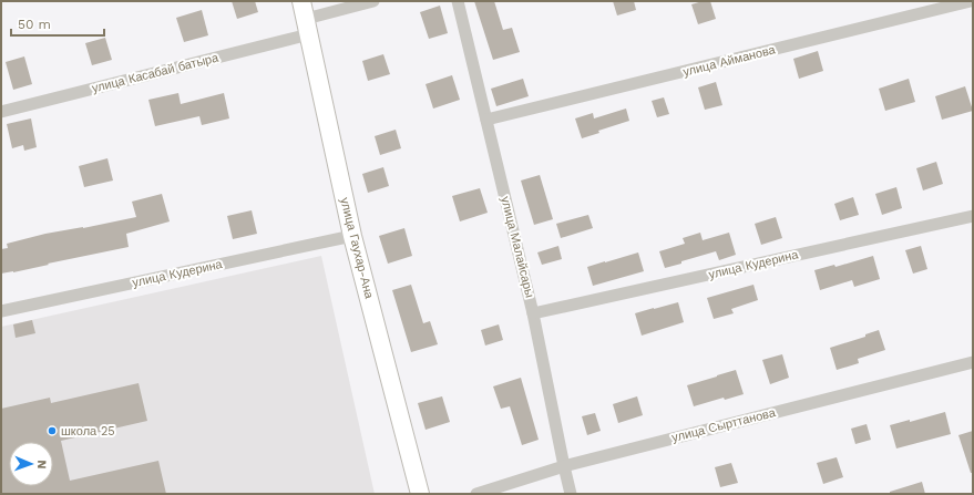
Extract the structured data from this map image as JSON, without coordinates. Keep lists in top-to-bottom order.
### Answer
{
  "streets": {
    "street": [
      "улица Айманова",
      "улица Касабай батыра",
      "улица Малайсары",
      "улица Гаухар-Ана",
      "улица Кудерина",
      "улица Сырттанова"
    ]
  },
  "crossings": [
    ["улица Айманова", "улица Малайсары"],
    ["улица Касабай батыра", "улица Гаухар-Ана"],
    ["улица Малайсары", "улица Кудерина"],
    ["улица Малайсары", "улица Сырттанова"],
    ["улица Гаухар-Ана", "улица Кудерина"]
  ],
  "places": ["школа 25"],
  "scale_bar": "50 m",
  "north": "right"
}
